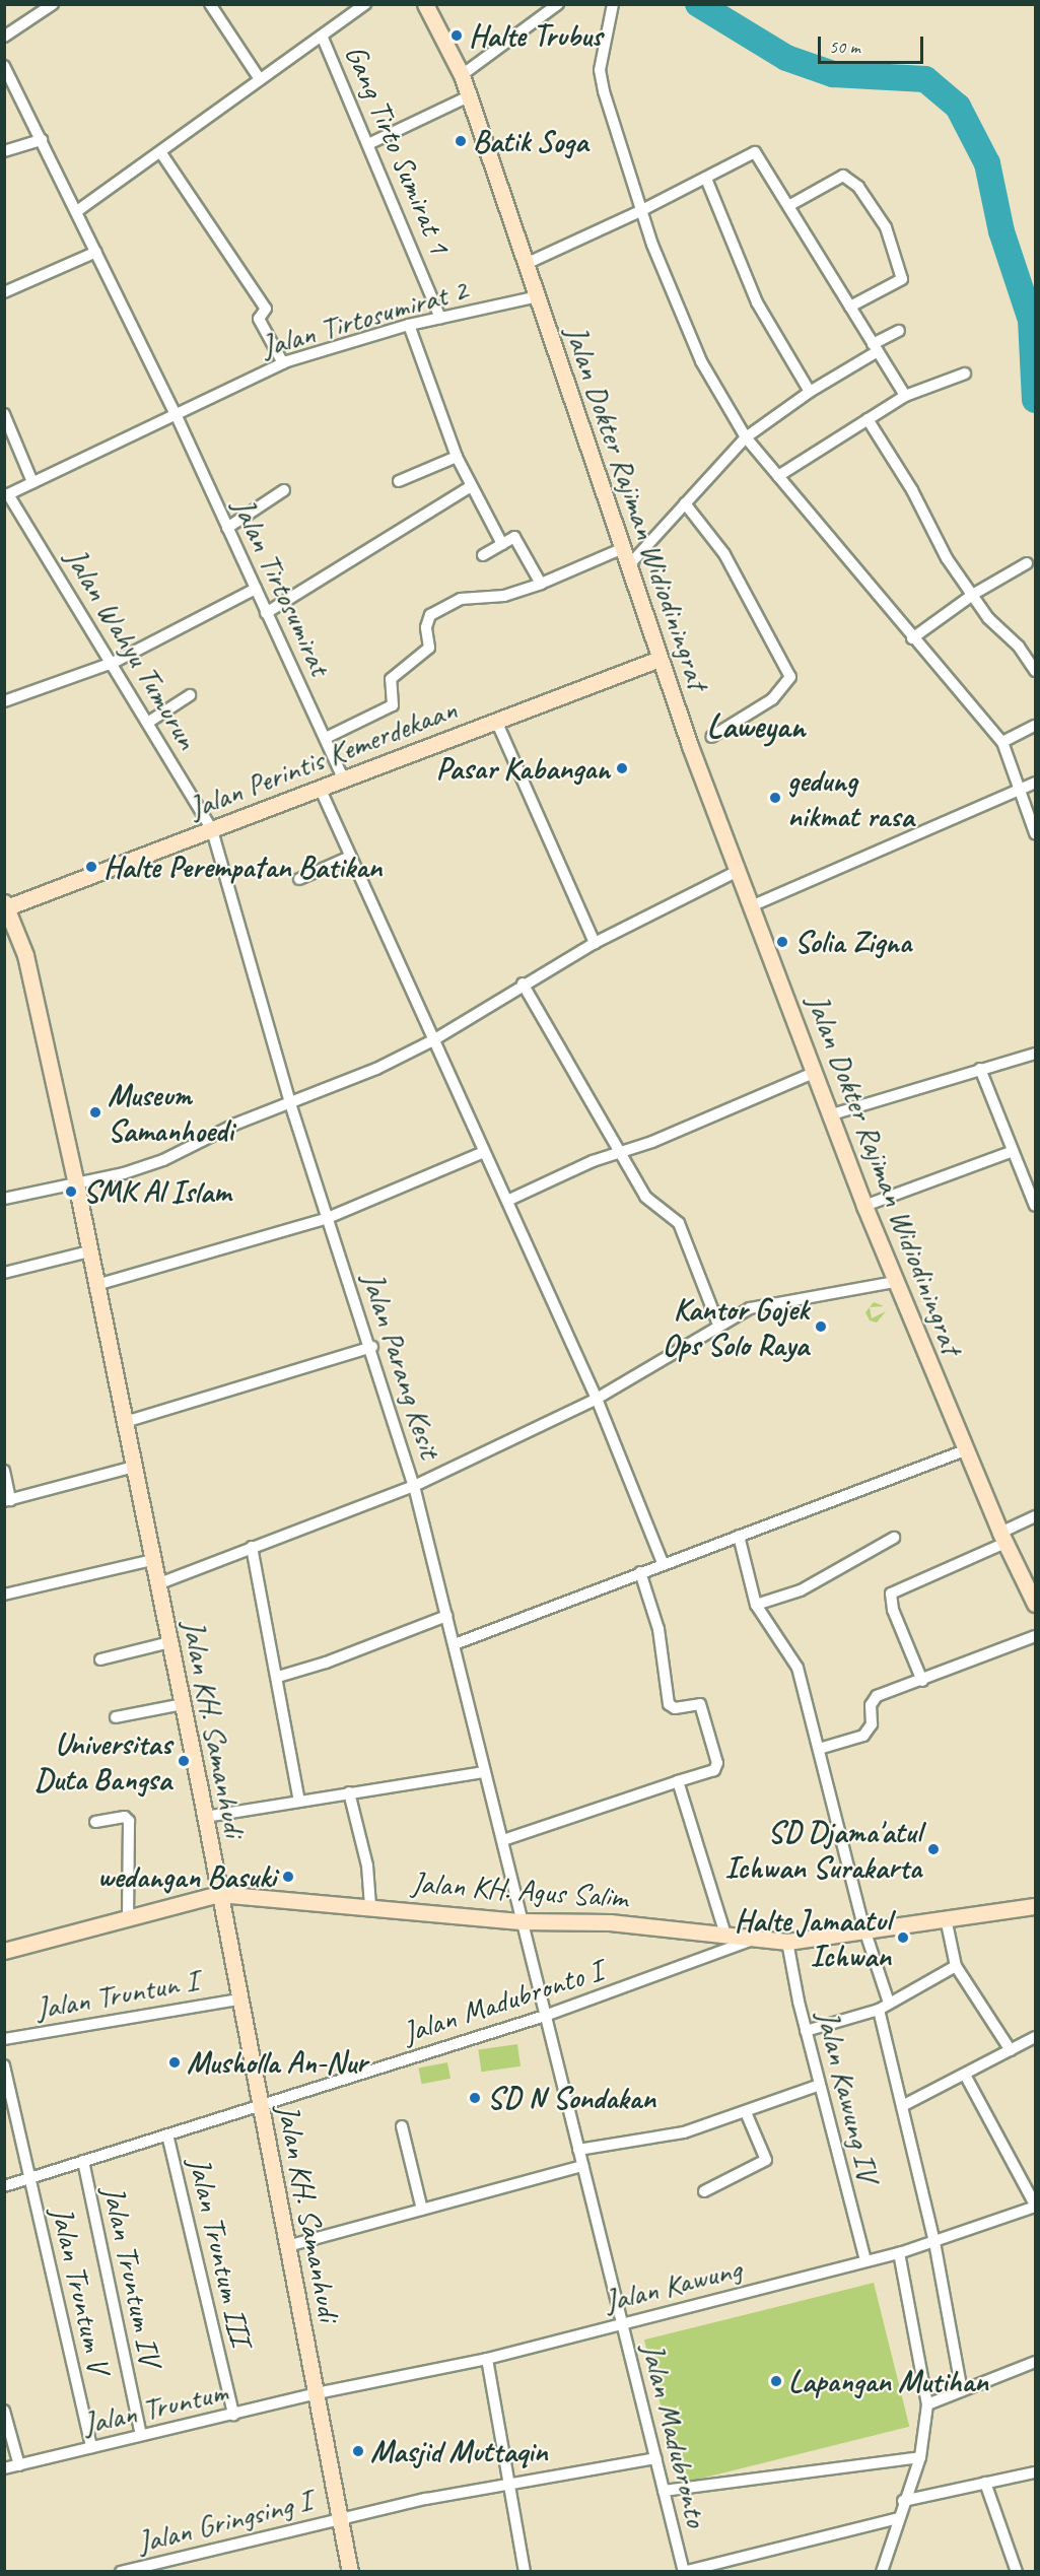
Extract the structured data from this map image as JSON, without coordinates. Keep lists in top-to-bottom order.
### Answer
{
  "streets": {
    "main road": [
      "Jalan Dokter Rajiman Widiodiningrat",
      "Jalan Perintis Kemerdekaan",
      "Jalan KH. Samanhudi",
      "Jalan KH. Agus Salim"
    ],
    "street": [
      "Gang Tirto Sumirat 1",
      "Jalan Tirtosumirat 2",
      "Jalan Tirtosumirat",
      "Jalan Wahyu Tumurun",
      "Jalan Parang Kesit",
      "Jalan Truntun I",
      "Jalan Madubronto I",
      "Jalan Kawung IV",
      "Jalan Truntum III",
      "Jalan Truntum IV",
      "Jalan Kawung",
      "Jalan Truntum V",
      "Jalan Truntum",
      "Jalan Madubronto",
      "Jalan Gringsing I"
    ]
  },
  "crossings": [
    ["Gang Tirto Sumirat 1", "Jalan Tirtosumirat 2"],
    ["Jalan Tirtosumirat 2", "Jalan Dokter Rajiman Widiodiningrat"],
    ["Jalan Tirtosumirat 2", "Jalan Tirtosumirat"],
    ["Jalan Tirtosumirat 2", "Jalan Wahyu Tumurun"],
    ["Jalan Dokter Rajiman Widiodiningrat", "Jalan Perintis Kemerdekaan"],
    ["Jalan Tirtosumirat", "Jalan Perintis Kemerdekaan"],
    ["Jalan Wahyu Tumurun", "Jalan Perintis Kemerdekaan"],
    ["Jalan Wahyu Tumurun", "Jalan Parang Kesit"],
    ["Jalan Perintis Kemerdekaan", "Jalan Parang Kesit"],
    ["Jalan Perintis Kemerdekaan", "Jalan KH. Samanhudi"],
    ["Jalan Parang Kesit", "Jalan KH. Agus Salim"],
    ["Jalan Parang Kesit", "Jalan Madubronto"],
    ["Jalan KH. Samanhudi", "Jalan KH. Agus Salim"],
    ["Jalan KH. Samanhudi", "Jalan Truntun I"],
    ["Jalan KH. Samanhudi", "Jalan Madubronto I"],
    ["Jalan KH. Samanhudi", "Jalan Kawung"],
    ["Jalan KH. Samanhudi", "Jalan Truntum"],
    ["Jalan KH. Samanhudi", "Jalan Gringsing I"],
    ["Jalan KH. Agus Salim", "Jalan Madubronto I"],
    ["Jalan KH. Agus Salim", "Jalan Kawung IV"],
    ["Jalan KH. Agus Salim", "Jalan Madubronto"],
    ["Jalan Madubronto I", "Jalan Truntum III"],
    ["Jalan Madubronto I", "Jalan Truntum IV"],
    ["Jalan Madubronto I", "Jalan Truntum V"],
    ["Jalan Madubronto I", "Jalan Madubronto"],
    ["Jalan Kawung IV", "Jalan Kawung"],
    ["Jalan Truntum III", "Jalan Truntum"],
    ["Jalan Truntum IV", "Jalan Truntum"],
    ["Jalan Kawung", "Jalan Truntum"],
    ["Jalan Kawung", "Jalan Madubronto"],
    ["Jalan Truntum V", "Jalan Truntum"],
    ["Jalan Madubronto", "Jalan Gringsing I"]
  ],
  "districts": ["Laweyan"],
  "places": [
    "Halte Trubus",
    "Batik Soga",
    "Pasar Kabangan",
    "gedung nikmat rasa",
    "Halte Perempatan Batikan",
    "Solia Zigna",
    "Museum Samanhoedi",
    "SMK Al Islam",
    "Kantor Gojek Ops Solo Raya",
    "Universitas Duta Bangsa",
    "SD Djama'atul Ichwan Surakarta",
    "wedangan Basuki",
    "Halte Jamaatul Ichwan",
    "Musholla An-Nur",
    "SD N Sondakan",
    "Lapangan Mutihan",
    "Masjid Muttaqin"
  ],
  "scale_bar": "50 m"
}
